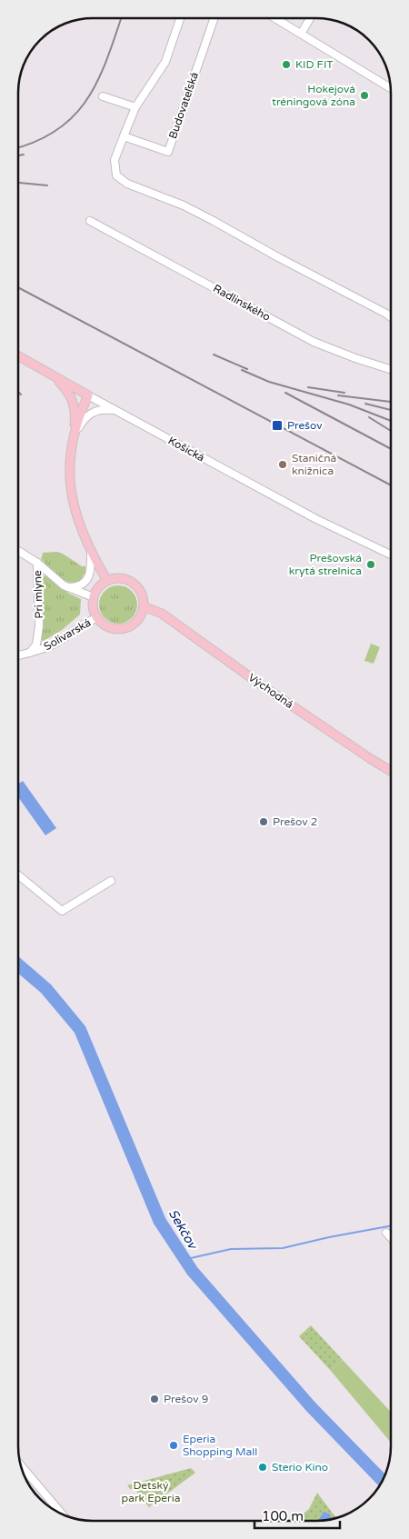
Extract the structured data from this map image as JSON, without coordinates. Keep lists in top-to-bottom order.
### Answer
{
  "streets": {
    "main road": ["Košická", "Východná"],
    "street": [
      "Budovateľská",
      "Radlinského",
      "Pri mlyne",
      "Solivarská"
    ]
  },
  "crossings": [
    ["Pri mlyne", "Solivarská"],
    ["Solivarská", "Východná"]
  ],
  "water": ["Sekčov"],
  "parks": ["Detský park Eperia"],
  "places": {
    "other": [
      "KID FIT",
      "Hokejová tréningová zóna",
      "Staničná knižnica",
      "Prešovská krytá strelnica",
      "Prešov 2",
      "Prešov 9",
      "Eperia Shopping Mall",
      "Sterio Kino"
    ],
    "transit": ["Prešov"]
  },
  "scale_bar": "100 m"
}
